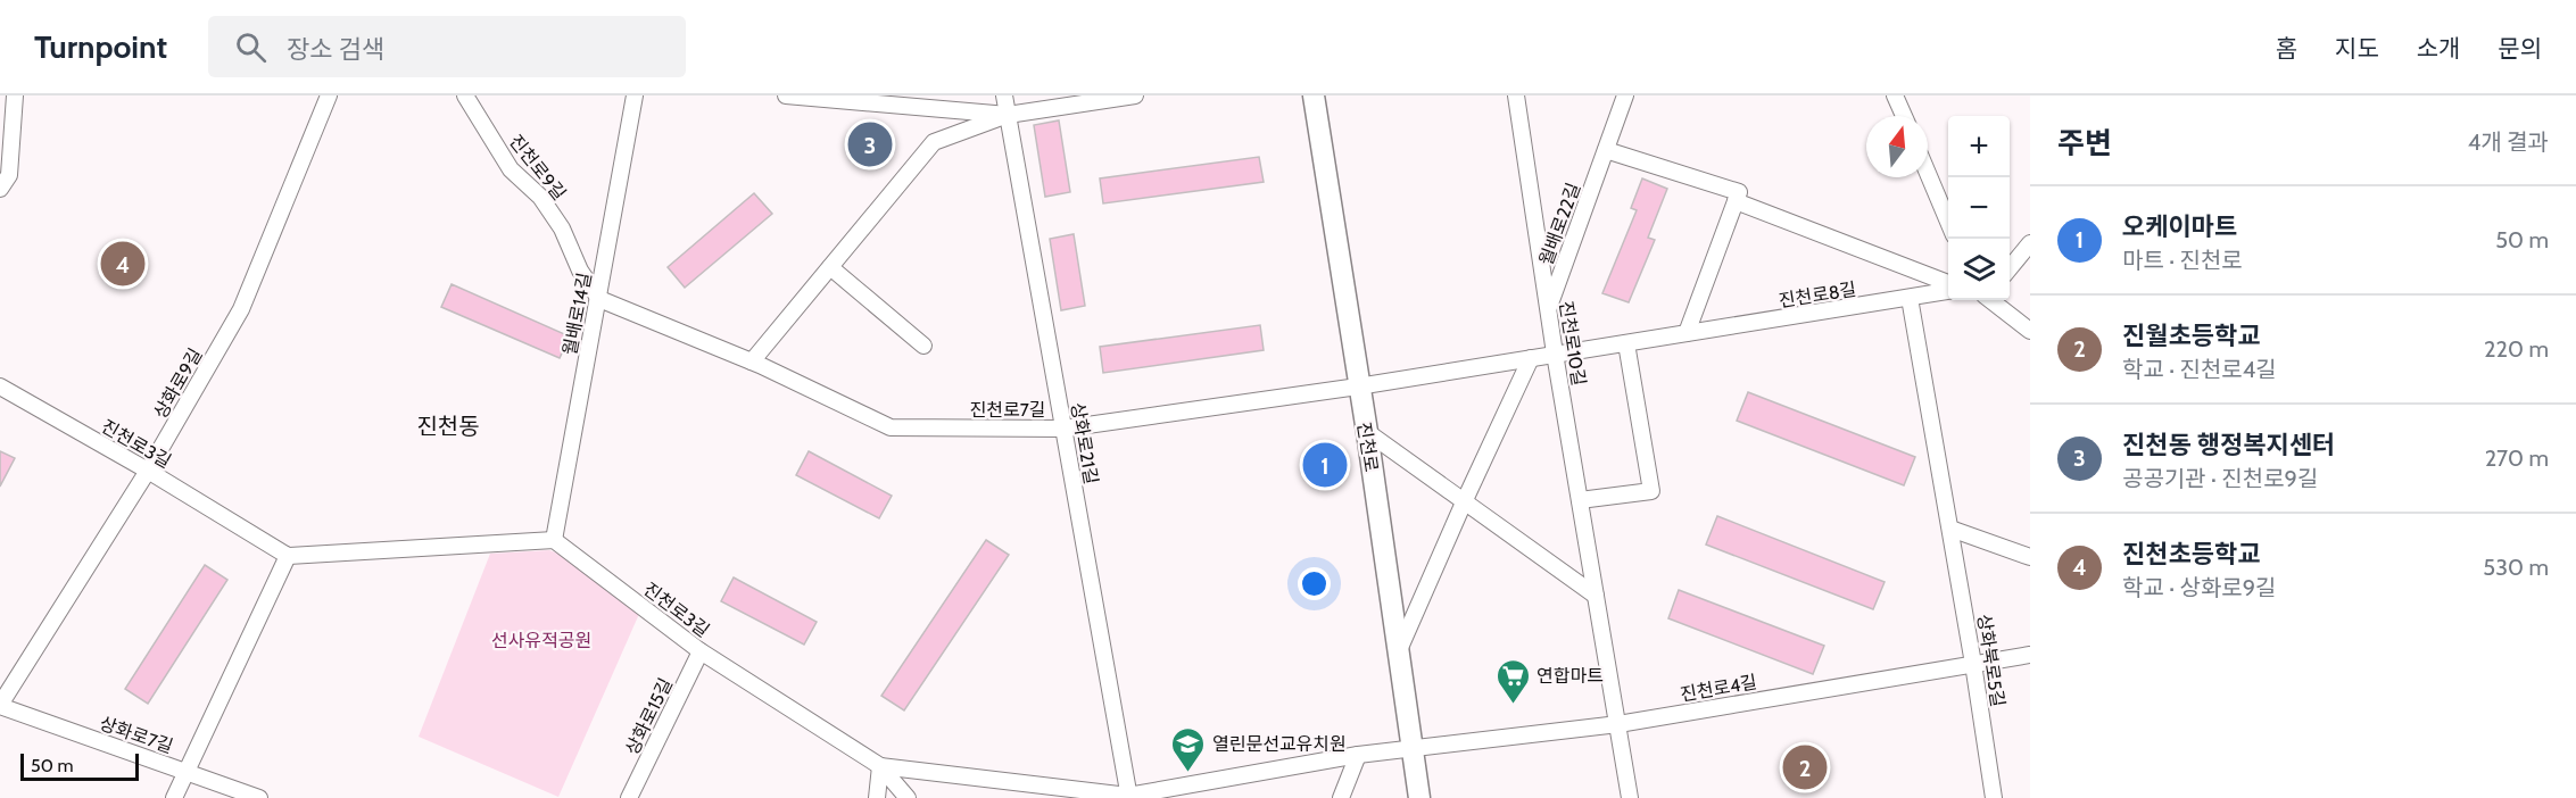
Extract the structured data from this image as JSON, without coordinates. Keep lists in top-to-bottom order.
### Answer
{
  "streets": {
    "main road": ["진천로"],
    "street": [
      "진천로9길",
      "월배로22길",
      "진천로8길",
      "월배로14길",
      "진천로10길",
      "상화로9길",
      "진천로7길",
      "진천로3길",
      "상화로21길",
      "상화북로5길",
      "진천로4길",
      "상화로15길",
      "상화로7길"
    ]
  },
  "crossings": [
    ["진천로9길", "월배로14길"],
    ["진천로9길", "진천로7길"],
    ["월배로22길", "진천로10길"],
    ["진천로8길", "진천로10길"],
    ["진천로8길", "진천로7길"],
    ["진천로8길", "진천로"],
    ["진천로8길", "상화북로5길"],
    ["월배로14길", "진천로7길"],
    ["월배로14길", "진천로3길"],
    ["진천로10길", "진천로4길"],
    ["상화로9길", "진천로3길"],
    ["상화로9길", "상화로7길"],
    ["진천로7길", "상화로21길"],
    ["진천로7길", "진천로"],
    ["진천로3길", "상화로21길"],
    ["진천로3길", "진천로"],
    ["진천로3길", "진천로4길"],
    ["진천로3길", "상화로15길"],
    ["진천로", "진천로4길"],
    ["상화북로5길", "진천로4길"]
  ],
  "districts": ["진천동"],
  "parks": ["선사유적공원"],
  "places": {
    "supermarket": ["연합마트"],
    "school or university": ["열린문선교유치원"]
  },
  "scale_bar": "50 m",
  "north": "top",
  "page": {
    "header": "Turnpoint",
    "search": "장소 검색",
    "nav": [
      "홈",
      "지도",
      "소개",
      "문의"
    ],
    "heading": ["주변", "4개 결과"],
    "map_buttons": ["+", "−"],
    "pins": [
      "3",
      "4",
      "1",
      "2"
    ],
    "list": [
      {
        "mark": "1",
        "name": "오케이마트",
        "note": "마트 · 진천로",
        "value": "50 m"
      },
      {
        "mark": "2",
        "name": "진월초등학교",
        "note": "학교 · 진천로4길",
        "value": "220 m"
      },
      {
        "mark": "3",
        "name": "진천동 행정복지센터",
        "note": "공공기관 · 진천로9길",
        "value": "270 m"
      },
      {
        "mark": "4",
        "name": "진천초등학교",
        "note": "학교 · 상화로9길",
        "value": "530 m"
      }
    ],
    "scale": "50 m"
  }
}
